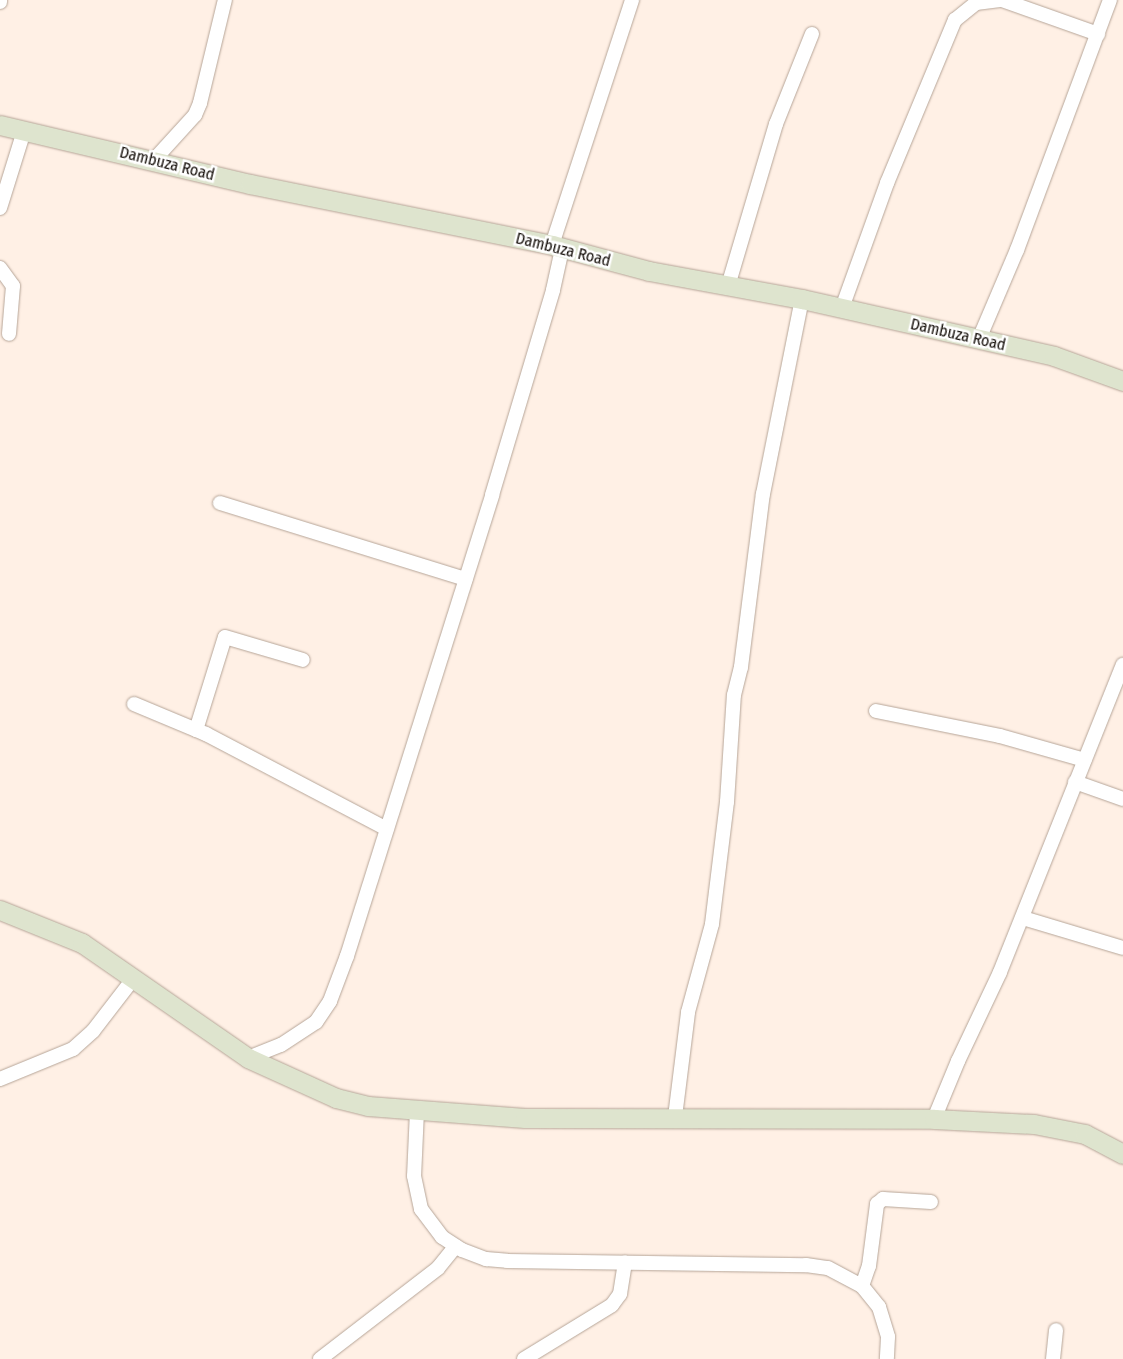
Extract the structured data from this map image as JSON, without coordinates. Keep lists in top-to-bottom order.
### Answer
{
  "streets": {
    "street": ["Dambuza Road"]
  }
}
